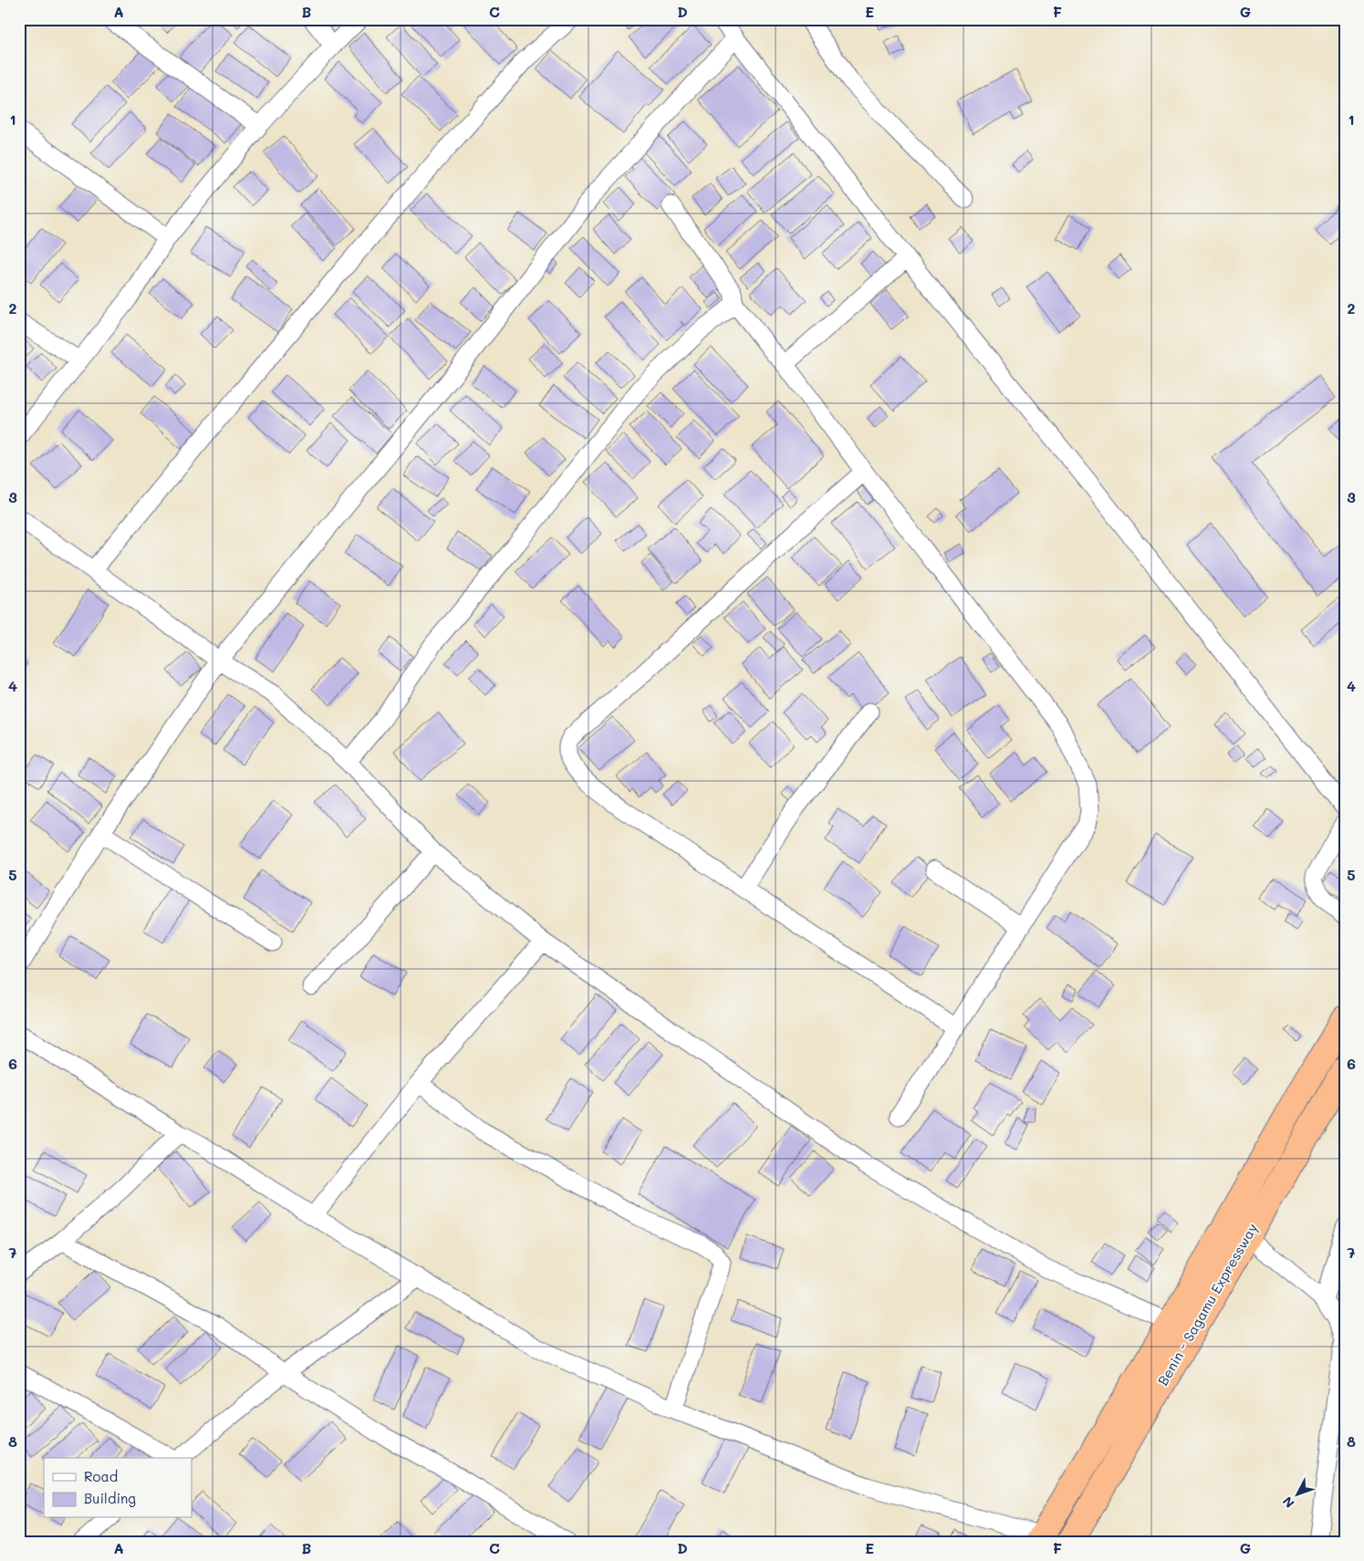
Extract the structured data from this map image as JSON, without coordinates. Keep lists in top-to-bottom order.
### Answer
{
  "streets": {
    "highway": ["Benin - Sagamu Expressway"]
  },
  "legend": ["Road", "Building"],
  "north": "bottom left",
  "grid": {
    "columns": [
      "A",
      "B",
      "C",
      "D",
      "E",
      "F",
      "G"
    ],
    "rows": [
      "1",
      "2",
      "3",
      "4",
      "5",
      "6",
      "7",
      "8"
    ]
  }
}
